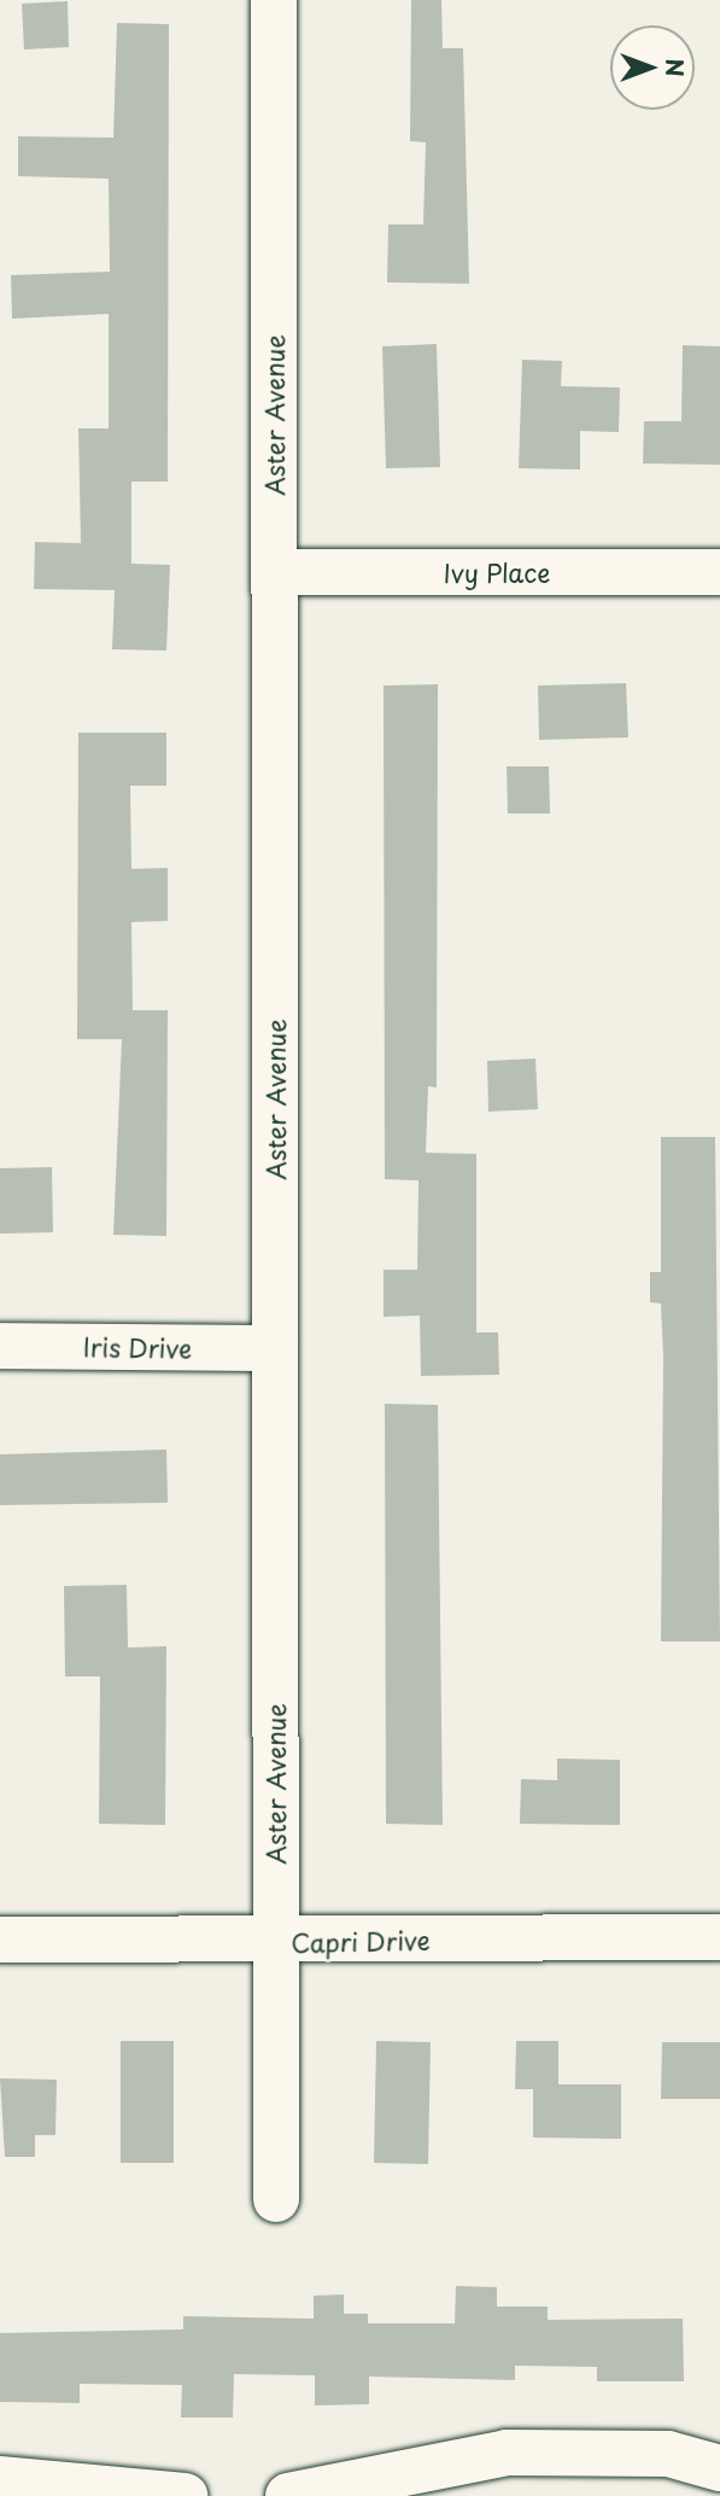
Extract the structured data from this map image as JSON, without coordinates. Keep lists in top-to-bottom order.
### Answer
{
  "streets": {
    "street": [
      "Aster Avenue",
      "Ivy Place",
      "Iris Drive",
      "Capri Drive"
    ]
  },
  "crossings": [
    ["Aster Avenue", "Ivy Place"],
    ["Aster Avenue", "Iris Drive"],
    ["Aster Avenue", "Capri Drive"]
  ],
  "north": "right"
}
